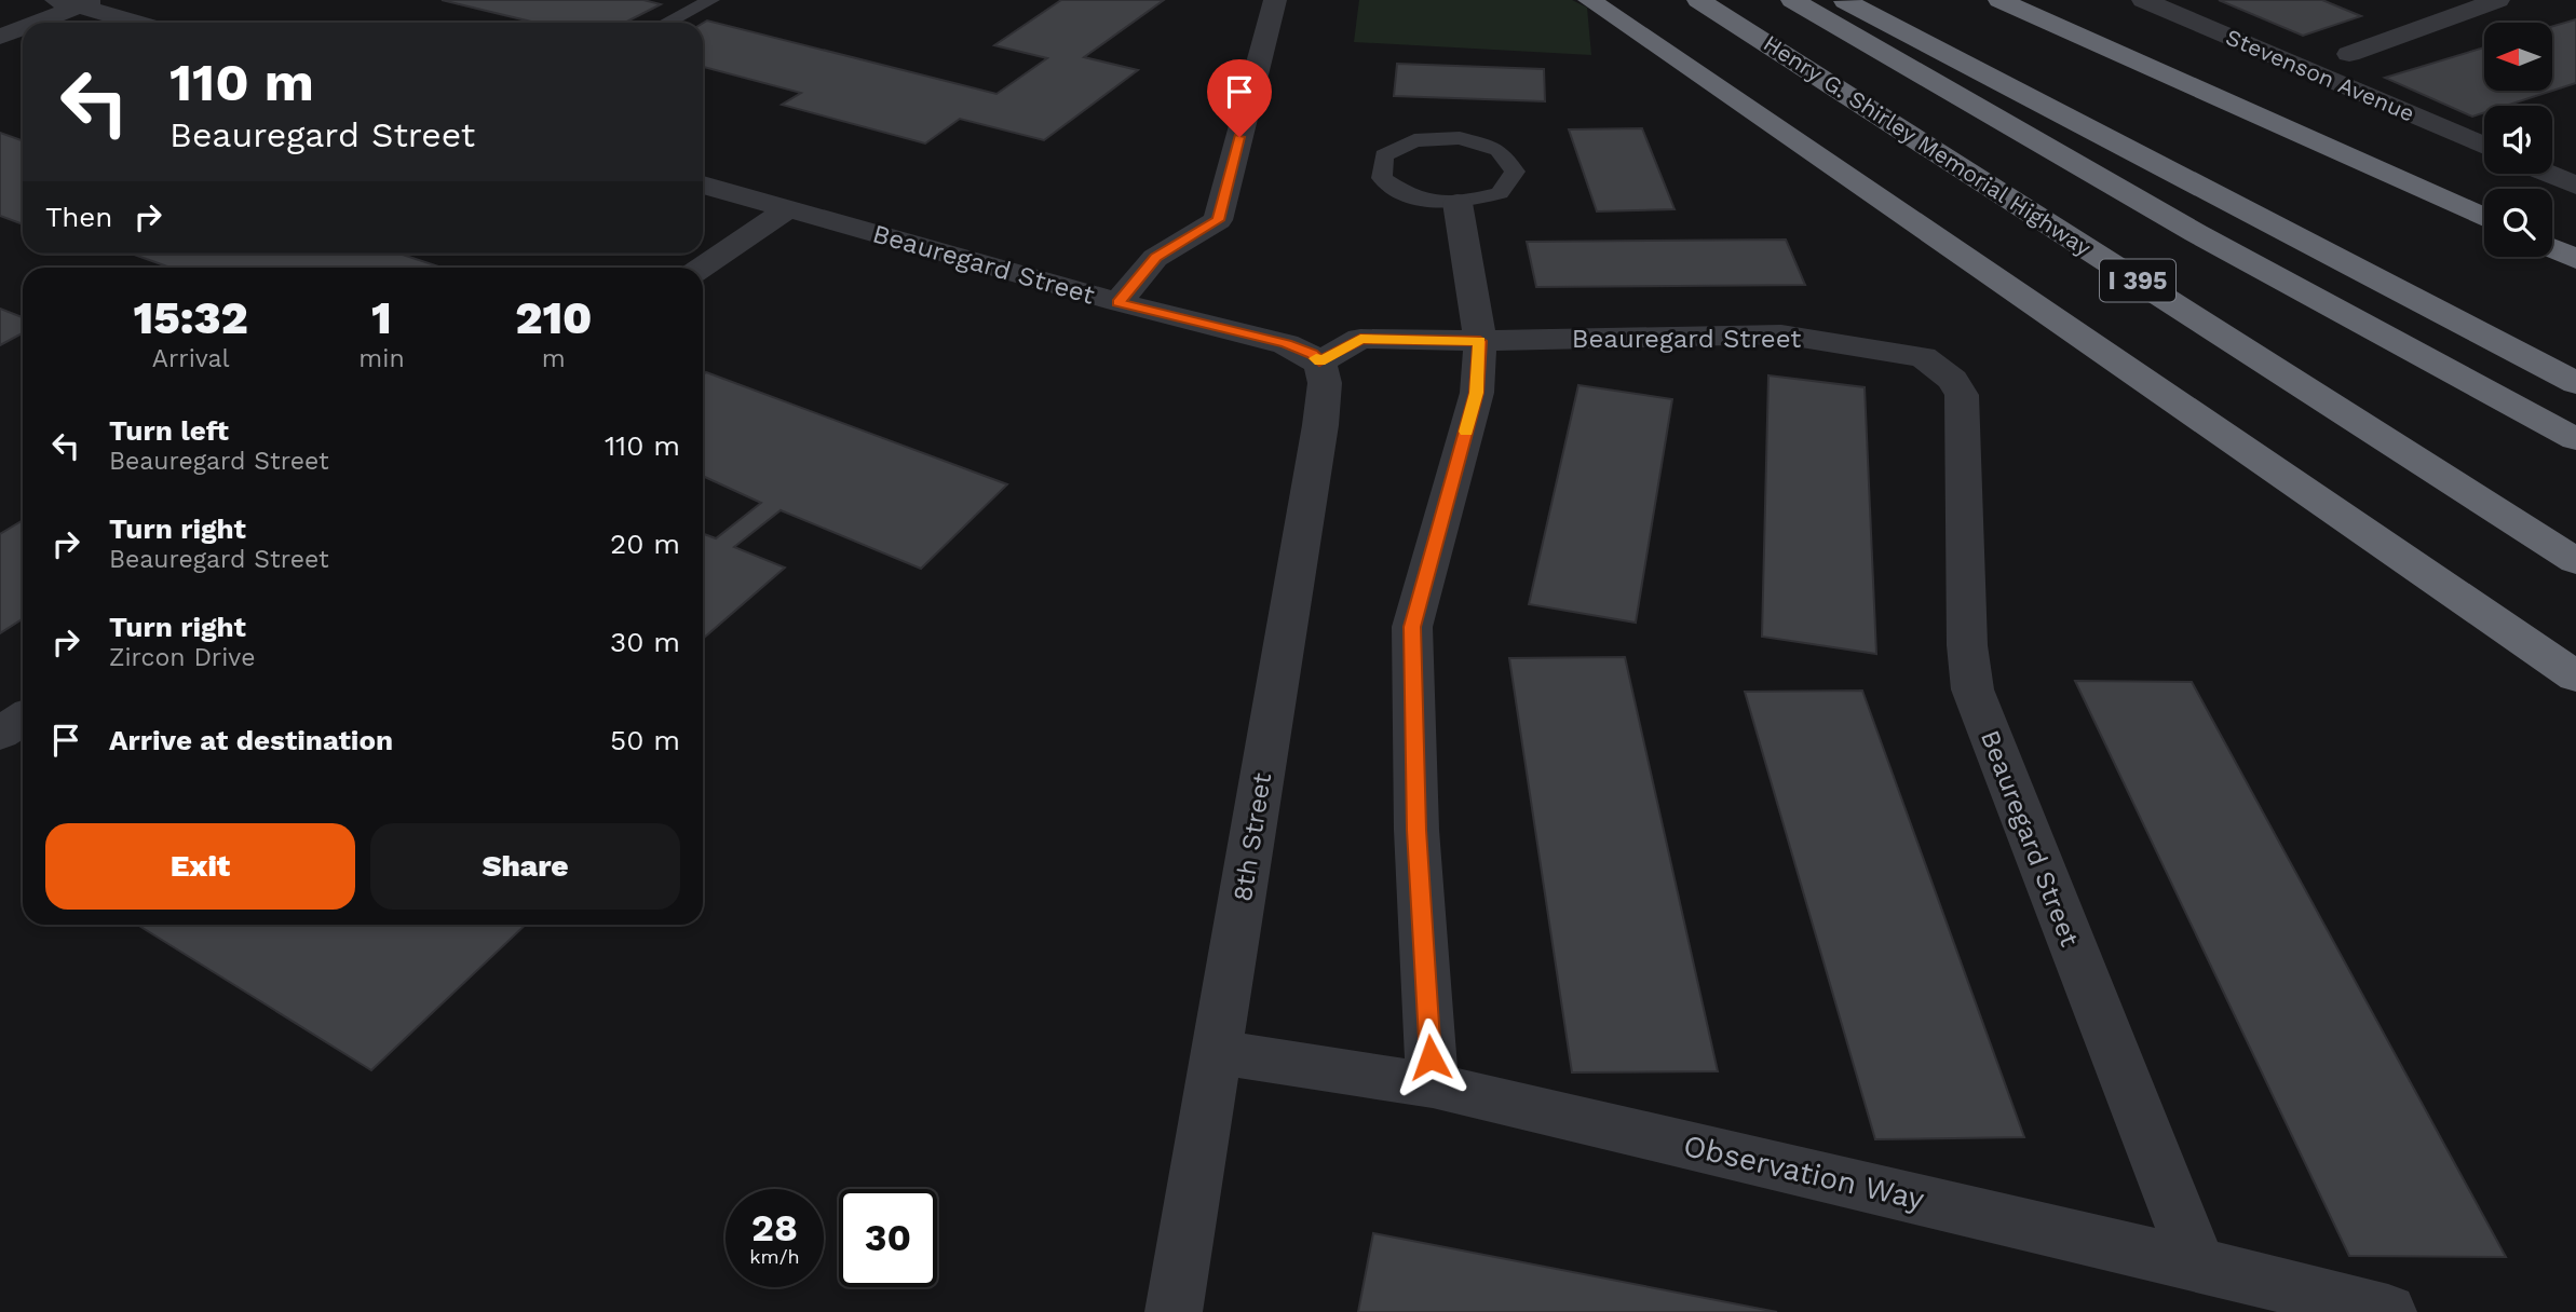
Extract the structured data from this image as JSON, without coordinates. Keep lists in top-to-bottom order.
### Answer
{
  "streets": {
    "highway": ["Henry G. Shirley Memorial Highway", "I 395"],
    "street": [
      "Stevenson Avenue",
      "Beauregard Street",
      "8th Street",
      "Observation Way"
    ]
  },
  "crossings": [
    ["Beauregard Street", "8th Street"],
    ["Beauregard Street", "Observation Way"],
    ["8th Street", "Observation Way"]
  ],
  "north": "left",
  "page": {
    "turn": ["110 m", "Beauregard Street"],
    "then": "Then",
    "eta": [
      "15:32",
      "Arrival",
      "1",
      "min",
      "210",
      "m"
    ],
    "list": [
      {
        "name": "Turn left",
        "note": "Beauregard Street",
        "value": "110 m"
      },
      {
        "name": "Turn right",
        "note": "Beauregard Street",
        "value": "20 m"
      },
      {
        "name": "Turn right",
        "note": "Zircon Drive",
        "value": "30 m"
      },
      {
        "name": "Arrive at destination",
        "value": "50 m"
      }
    ],
    "buttons": ["Exit", "Share"],
    "speed": "28 km/h",
    "limit": "30"
  }
}
